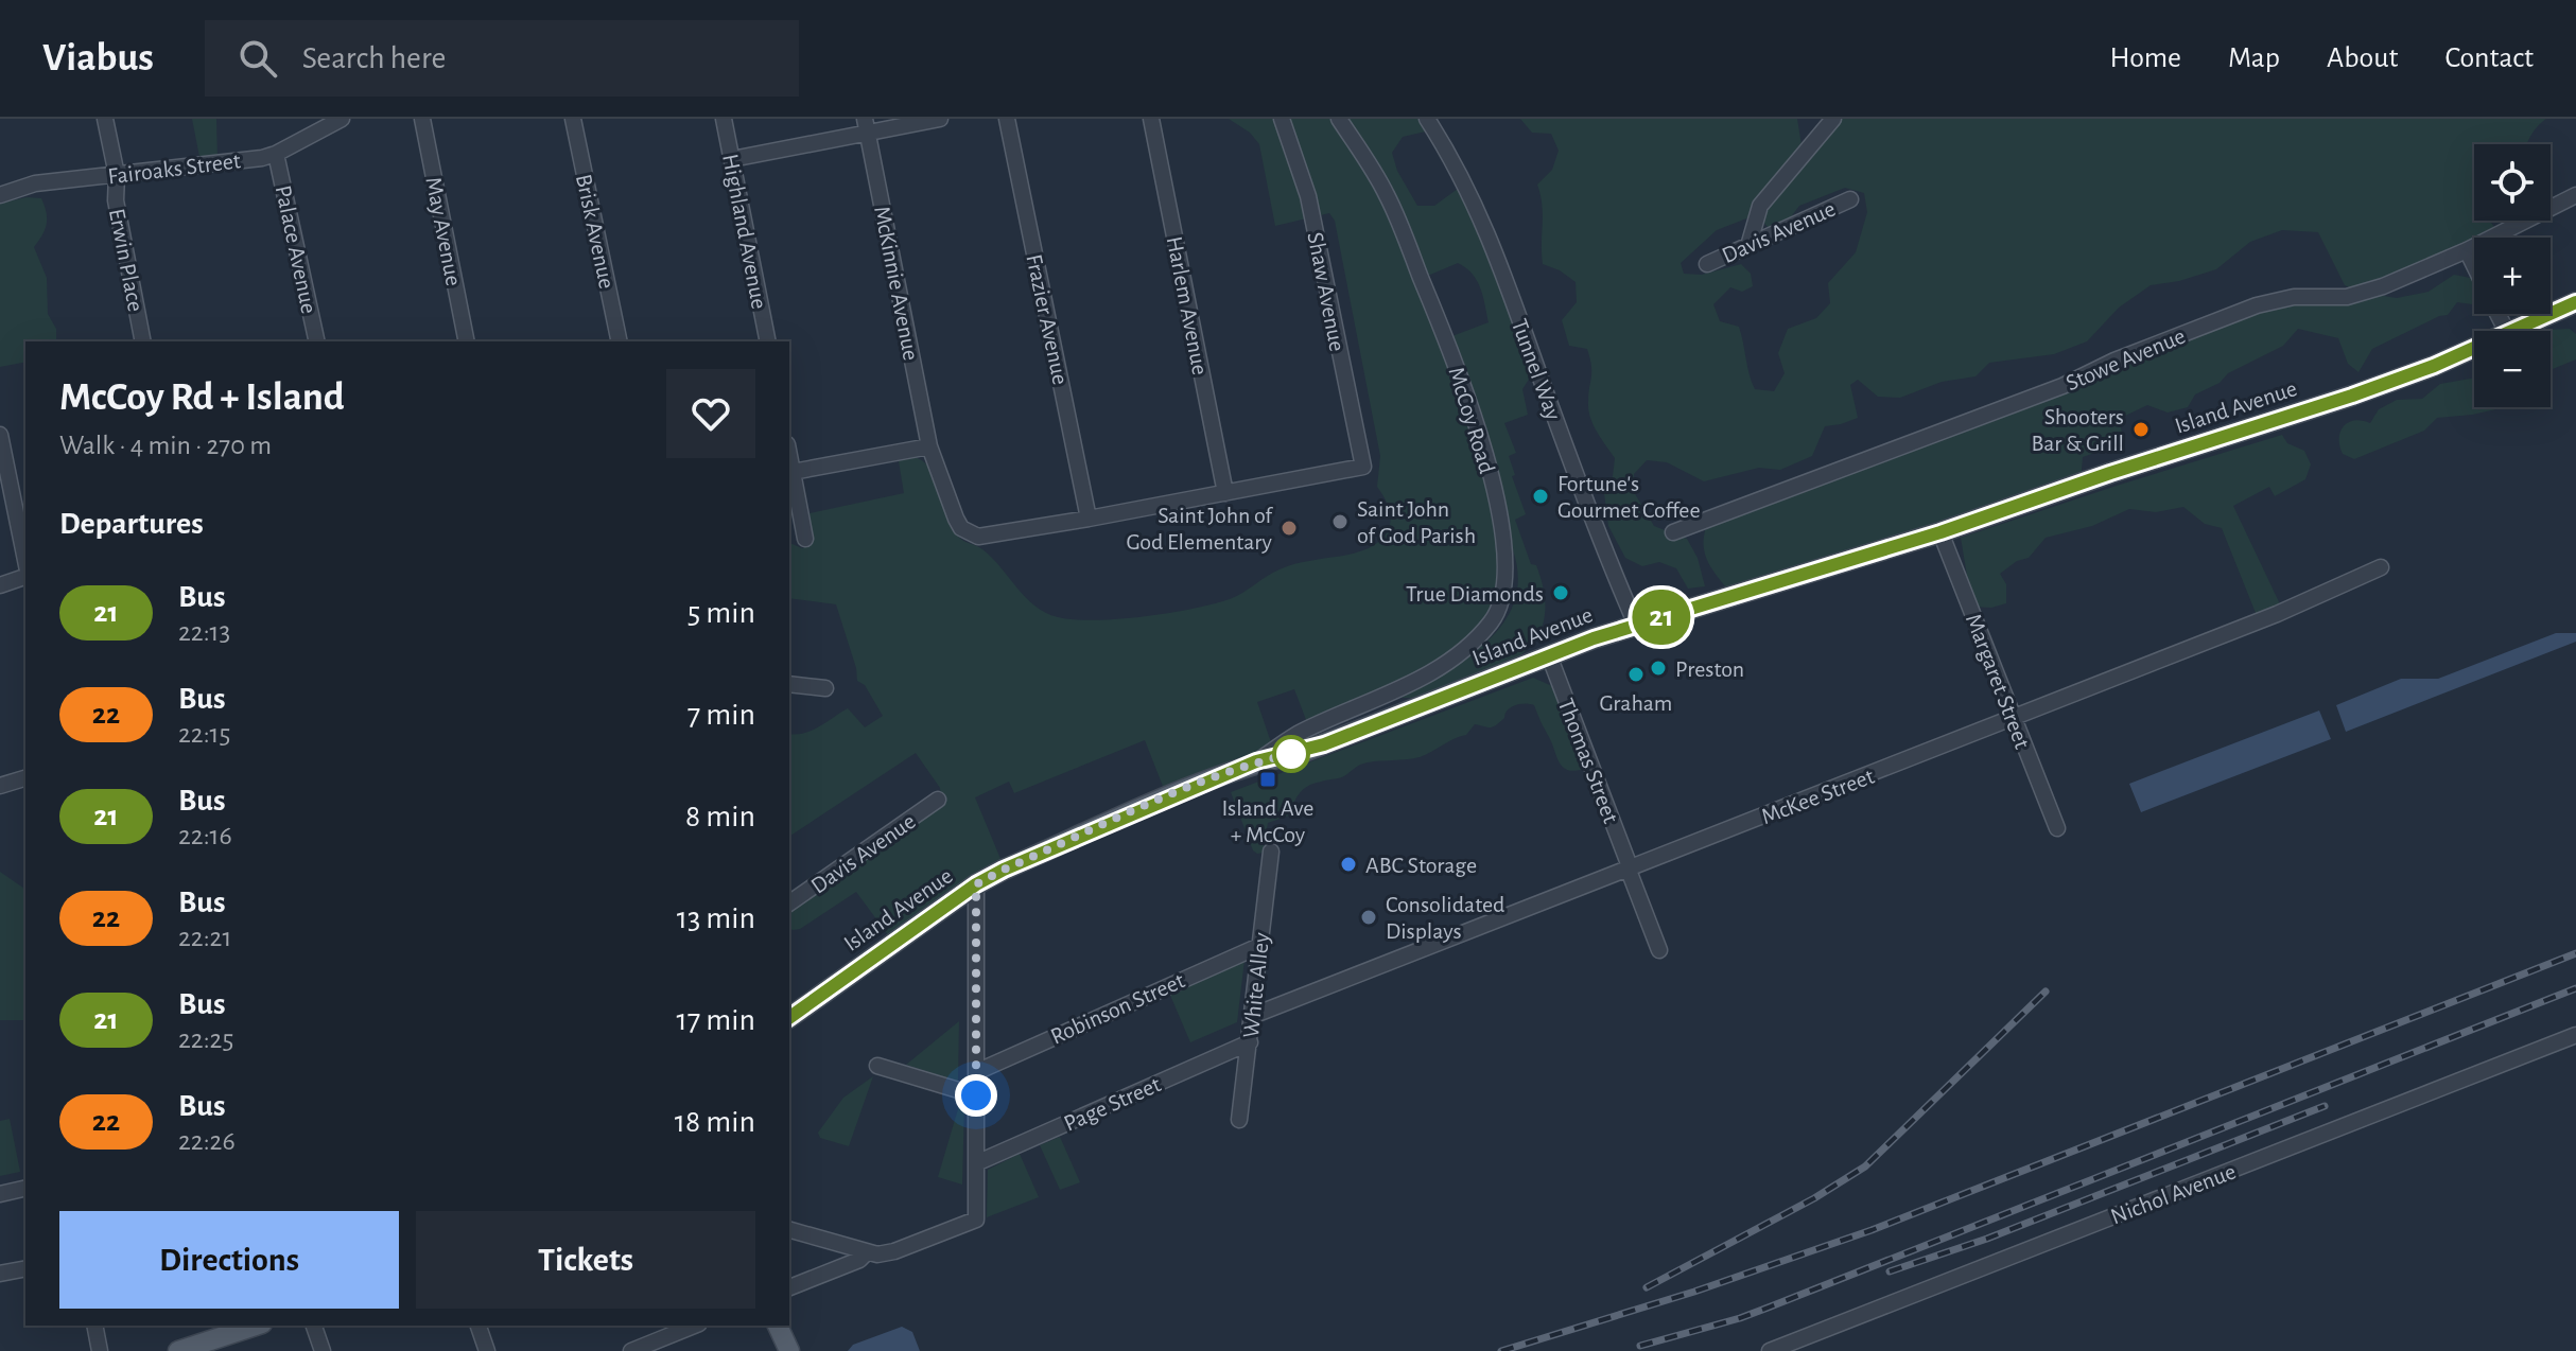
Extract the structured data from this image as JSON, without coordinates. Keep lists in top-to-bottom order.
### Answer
{
  "streets": {
    "main road": ["Island Avenue"],
    "street": [
      "Fairoaks Street",
      "May Avenue",
      "Brisk Avenue",
      "Highland Avenue",
      "Davis Avenue",
      "Palace Avenue",
      "Erwin Place",
      "McKinnie Avenue",
      "Shaw Avenue",
      "Harlem Avenue",
      "Frazier Avenue",
      "Stowe Avenue",
      "Tunnel Way",
      "McCoy Road",
      "Margaret Street",
      "Thomas Street",
      "McKee Street",
      "White Alley",
      "Robinson Street",
      "Page Street",
      "Nichol Avenue"
    ]
  },
  "crossings": [
    ["Fairoaks Street", "Palace Avenue"],
    ["Fairoaks Street", "Erwin Place"],
    ["McKinnie Avenue", "Frazier Avenue"],
    ["Shaw Avenue", "Harlem Avenue"],
    ["Tunnel Way", "Island Avenue"],
    ["Island Avenue", "McCoy Road"],
    ["Island Avenue", "Margaret Street"],
    ["Island Avenue", "Thomas Street"],
    ["Margaret Street", "McKee Street"],
    ["Thomas Street", "McKee Street"],
    ["McKee Street", "White Alley"],
    ["White Alley", "Robinson Street"],
    ["White Alley", "Page Street"]
  ],
  "places": {
    "other": [
      "Shooters Bar & Grill",
      "Fortune's Gourmet Coffee",
      "Saint John of God Parish",
      "Saint John of God Elementary",
      "True Diamonds",
      "Preston",
      "Graham",
      "ABC Storage",
      "Consolidated Displays"
    ],
    "transit": ["Island Ave + McCoy"]
  },
  "lines": ["bus line 21"],
  "page": {
    "header": "Viabus",
    "search": "Search here",
    "nav": [
      "Home",
      "Map",
      "About",
      "Contact"
    ],
    "on_map": "21",
    "map_buttons": ["+", "−"],
    "heading": [
      ["McCoy Rd + Island", "Walk · 4 min · 270 m"],
      "Departures"
    ],
    "list": [
      {
        "mark": "21",
        "name": "Bus",
        "note": "22:13",
        "value": "5 min"
      },
      {
        "mark": "22",
        "name": "Bus",
        "note": "22:15",
        "value": "7 min"
      },
      {
        "mark": "21",
        "name": "Bus",
        "note": "22:16",
        "value": "8 min"
      },
      {
        "mark": "22",
        "name": "Bus",
        "note": "22:21",
        "value": "13 min"
      },
      {
        "mark": "21",
        "name": "Bus",
        "note": "22:25",
        "value": "17 min"
      },
      {
        "mark": "22",
        "name": "Bus",
        "note": "22:26",
        "value": "18 min"
      }
    ],
    "buttons": ["Directions", "Tickets"]
  }
}
